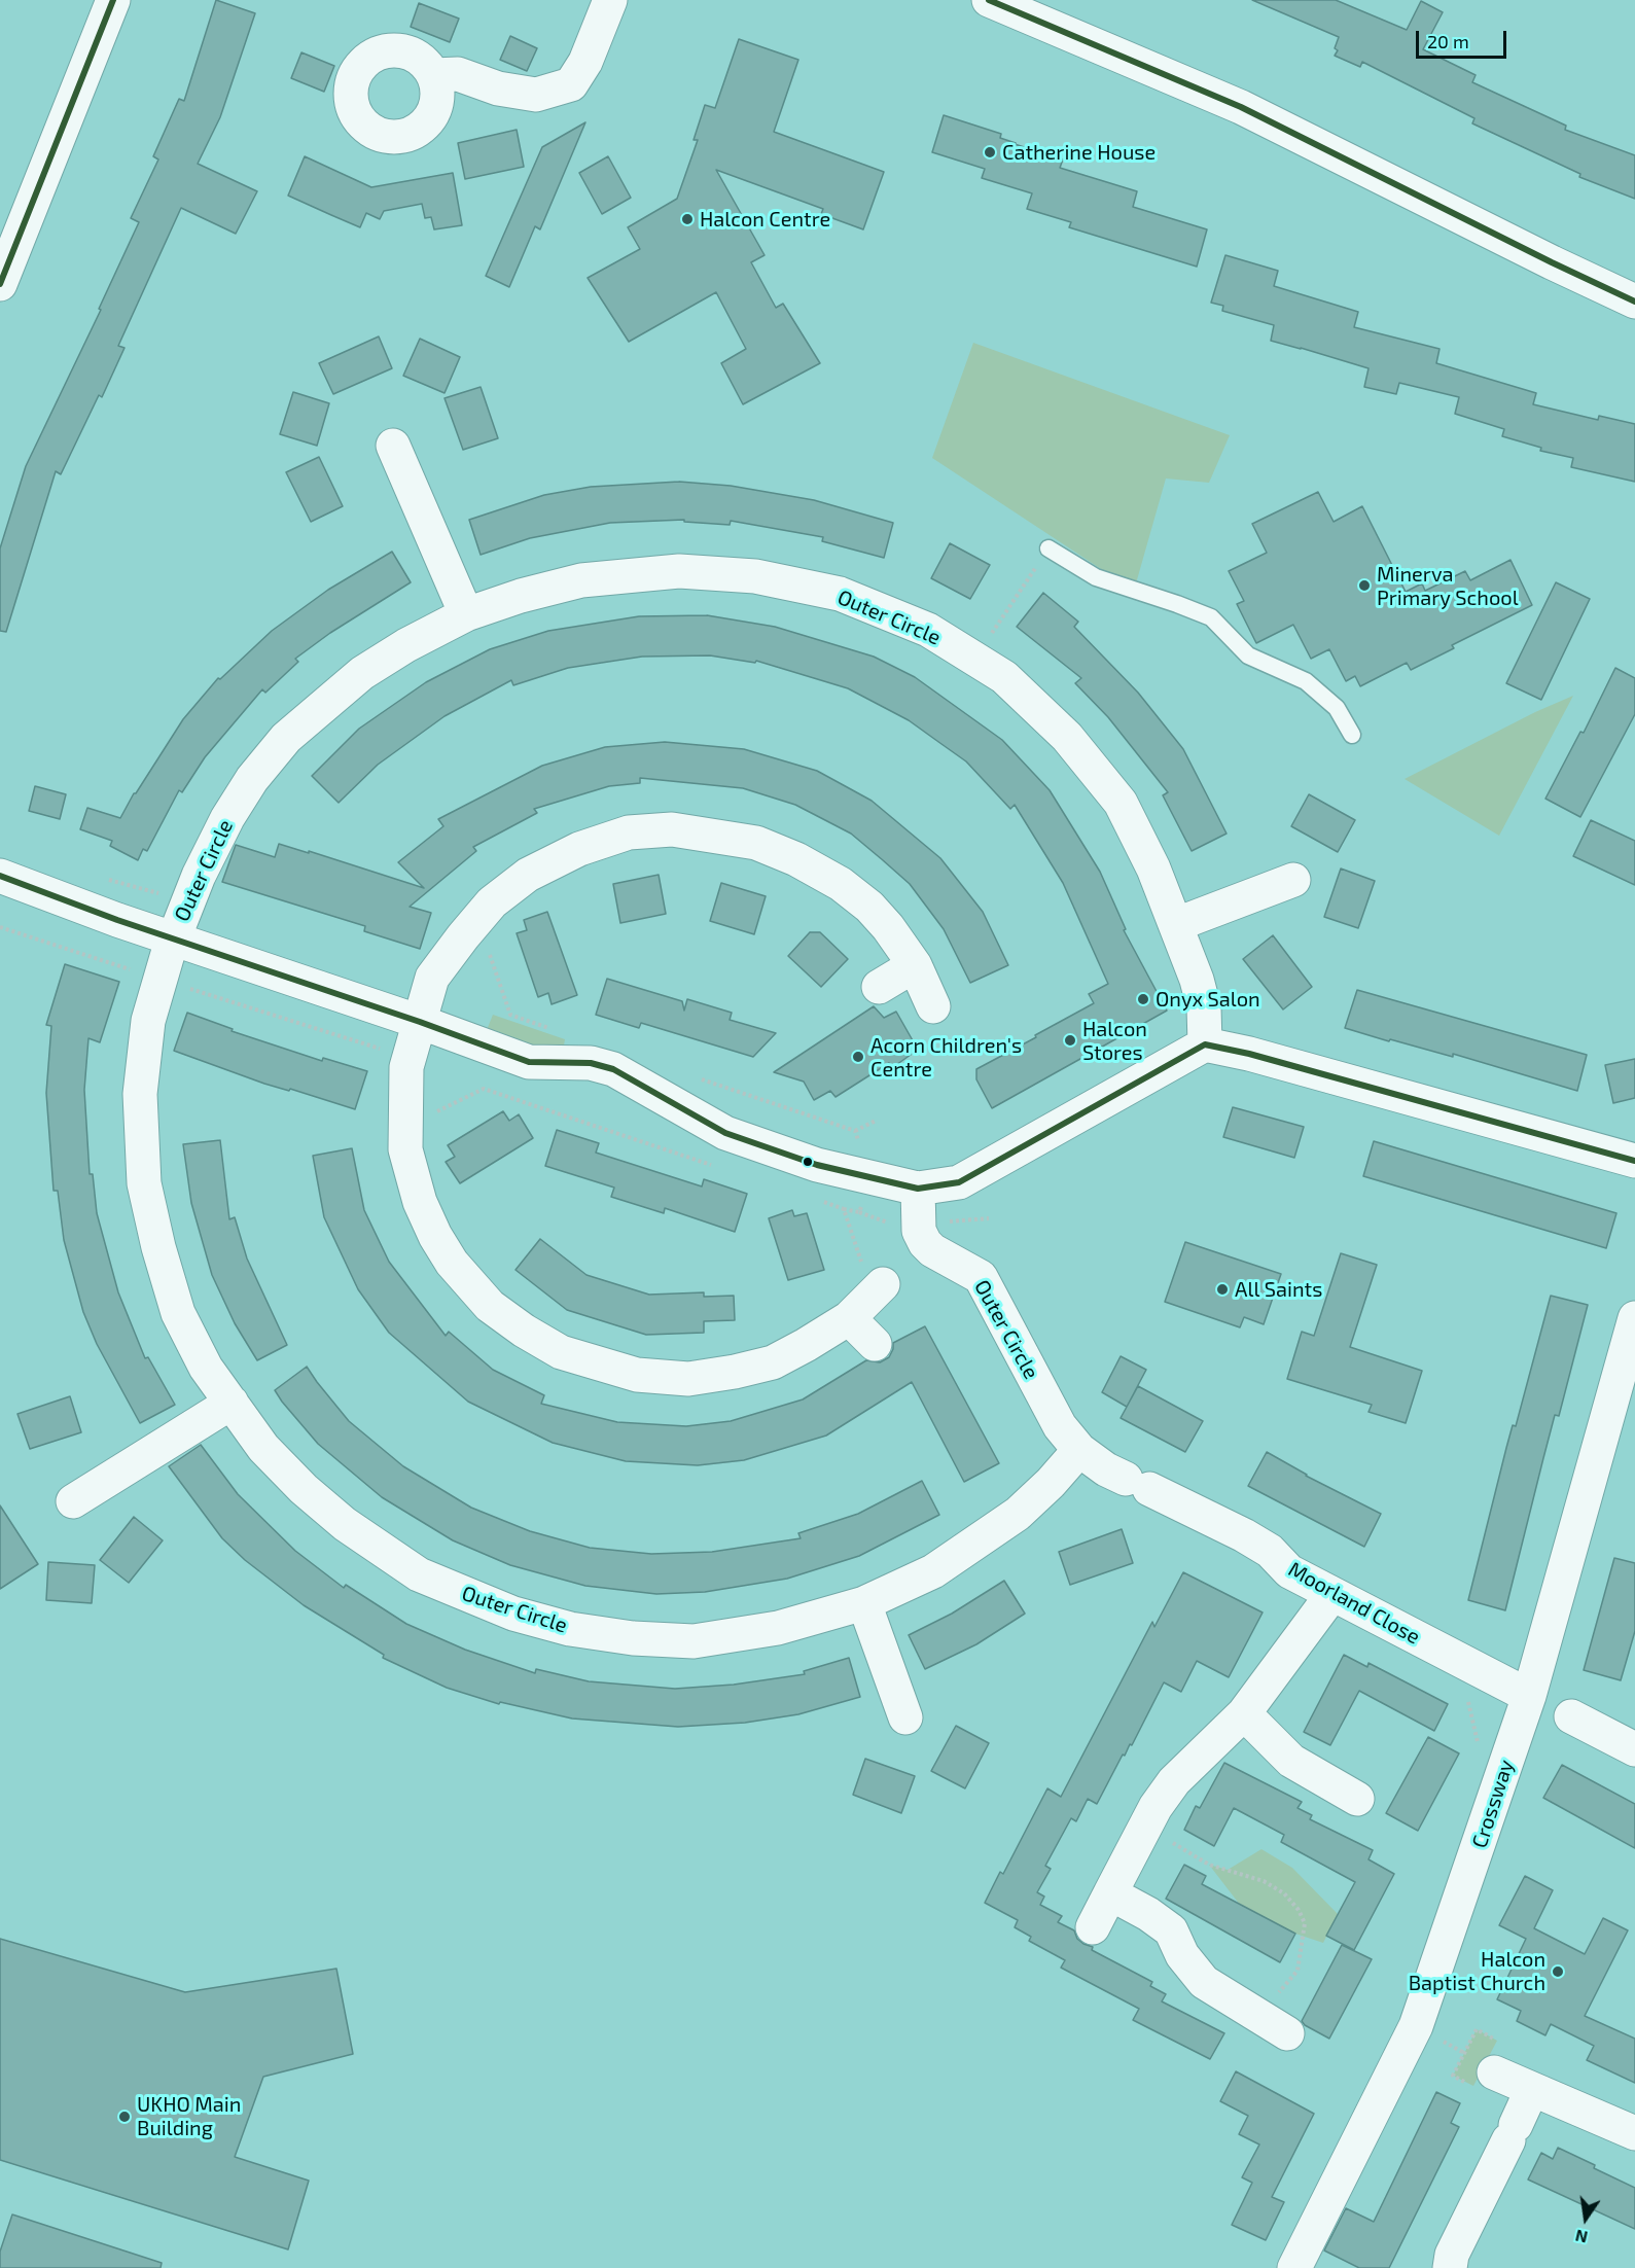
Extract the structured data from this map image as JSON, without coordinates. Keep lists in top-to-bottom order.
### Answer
{
  "streets": {
    "street": ["Outer Circle", "Moorland Close", "Crossway"]
  },
  "crossings": [
    ["Outer Circle", "Moorland Close"],
    ["Moorland Close", "Crossway"]
  ],
  "places": [
    "Catherine House",
    "Halcon Centre",
    "Minerva Primary School",
    "Onyx Salon",
    "Halcon Stores",
    "Acorn Children's Centre",
    "All Saints",
    "Halcon Baptist Church",
    "UKHO Main Building"
  ],
  "scale_bar": "20 m",
  "north": "bottom"
}
